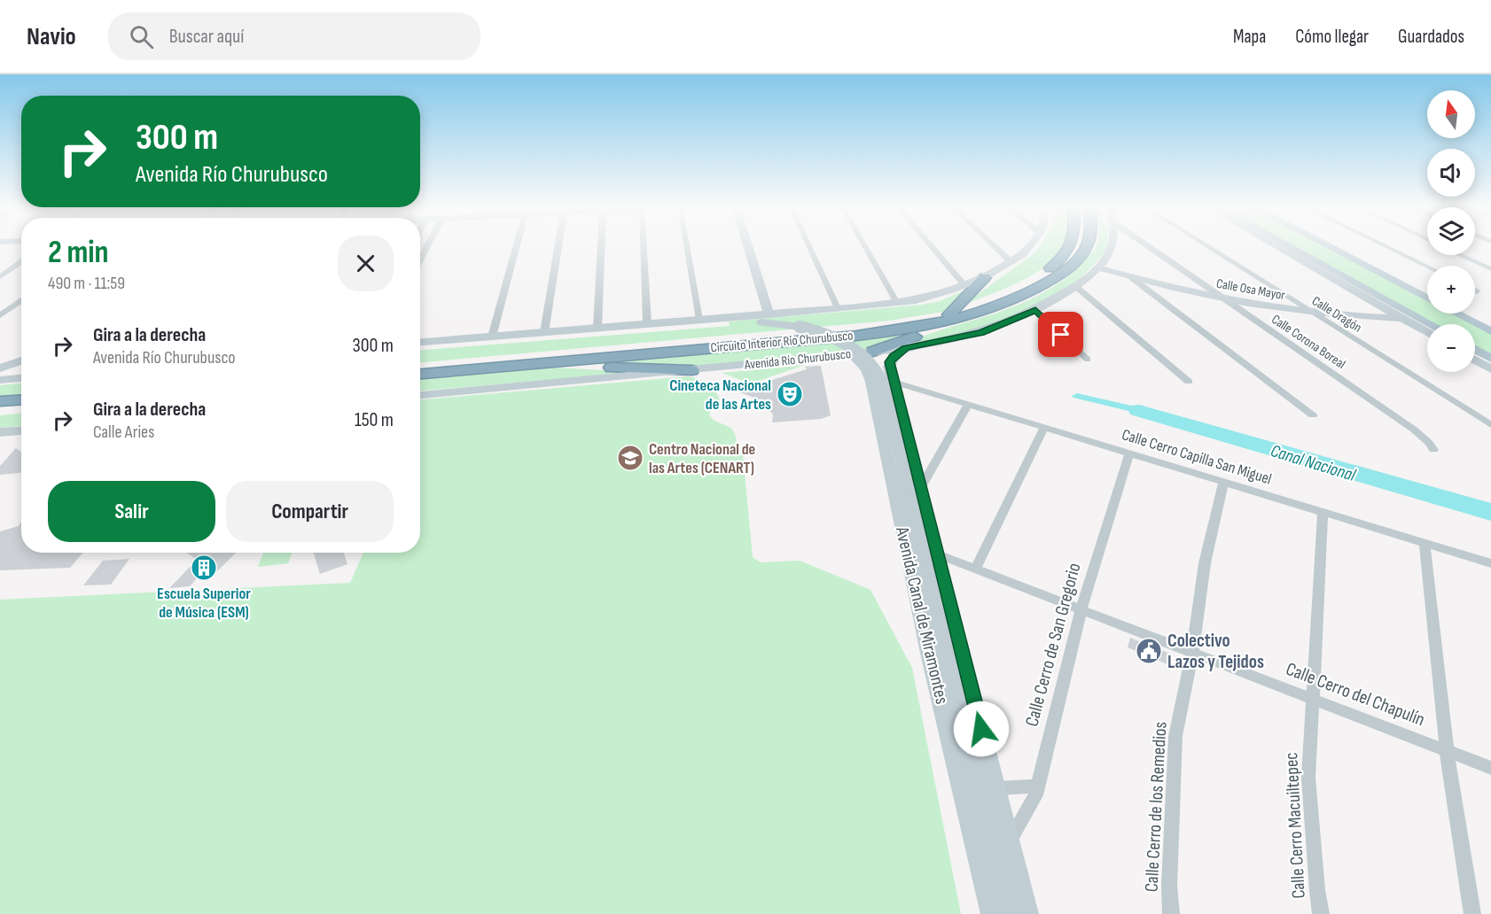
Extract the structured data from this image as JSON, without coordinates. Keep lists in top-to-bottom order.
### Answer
{
  "streets": {
    "highway": ["Circuito Interior Río Churubusco"],
    "main road": ["Calle Osa Mayor", "Avenida Río Churubusco", "Avenida Canal de Miramontes"],
    "street": [
      "Calle Dragón",
      "Calle Corona Boreal",
      "Calle Cerro Capilla San Miguel",
      "Calle Cerro de San Gregorio",
      "Calle Cerro del Chapulín",
      "Calle Cerro de los Remedios",
      "Calle Cerro Macuiltepec"
    ]
  },
  "crossings": [
    ["Calle Osa Mayor", "Calle Dragón"],
    ["Calle Osa Mayor", "Calle Corona Boreal"],
    ["Calle Osa Mayor", "Avenida Río Churubusco"],
    ["Avenida Río Churubusco", "Avenida Canal de Miramontes"],
    ["Calle Cerro Capilla San Miguel", "Avenida Canal de Miramontes"],
    ["Calle Cerro Capilla San Miguel", "Calle Cerro de San Gregorio"],
    ["Calle Cerro Capilla San Miguel", "Calle Cerro de los Remedios"],
    ["Calle Cerro Capilla San Miguel", "Calle Cerro Macuiltepec"],
    ["Avenida Canal de Miramontes", "Calle Cerro de San Gregorio"],
    ["Avenida Canal de Miramontes", "Calle Cerro del Chapulín"],
    ["Calle Cerro de San Gregorio", "Calle Cerro del Chapulín"],
    ["Calle Cerro del Chapulín", "Calle Cerro de los Remedios"],
    ["Calle Cerro del Chapulín", "Calle Cerro Macuiltepec"]
  ],
  "water": ["Canal Nacional"],
  "places": {
    "theatre": ["Cineteca Nacional de las Artes"],
    "school or university": ["Centro Nacional de las Artes (CENART)"],
    "building": ["Escuela Superior de Música (ESM)"],
    "public building": ["Colectivo Lazos y Tejidos"]
  },
  "north": "top",
  "page": {
    "header": "Navio",
    "search": "Buscar aquí",
    "nav": ["Mapa", "Cómo llegar", "Guardados"],
    "map_buttons": ["+", "−"],
    "turn": ["300 m", "Avenida Río Churubusco"],
    "heading": ["2 min", "490 m · 11:59"],
    "list": [
      {
        "name": "Gira a la derecha",
        "note": "Avenida Río Churubusco",
        "value": "300 m"
      },
      {
        "name": "Gira a la derecha",
        "note": "Calle Aries",
        "value": "150 m"
      }
    ],
    "buttons": ["Salir", "Compartir"]
  }
}
